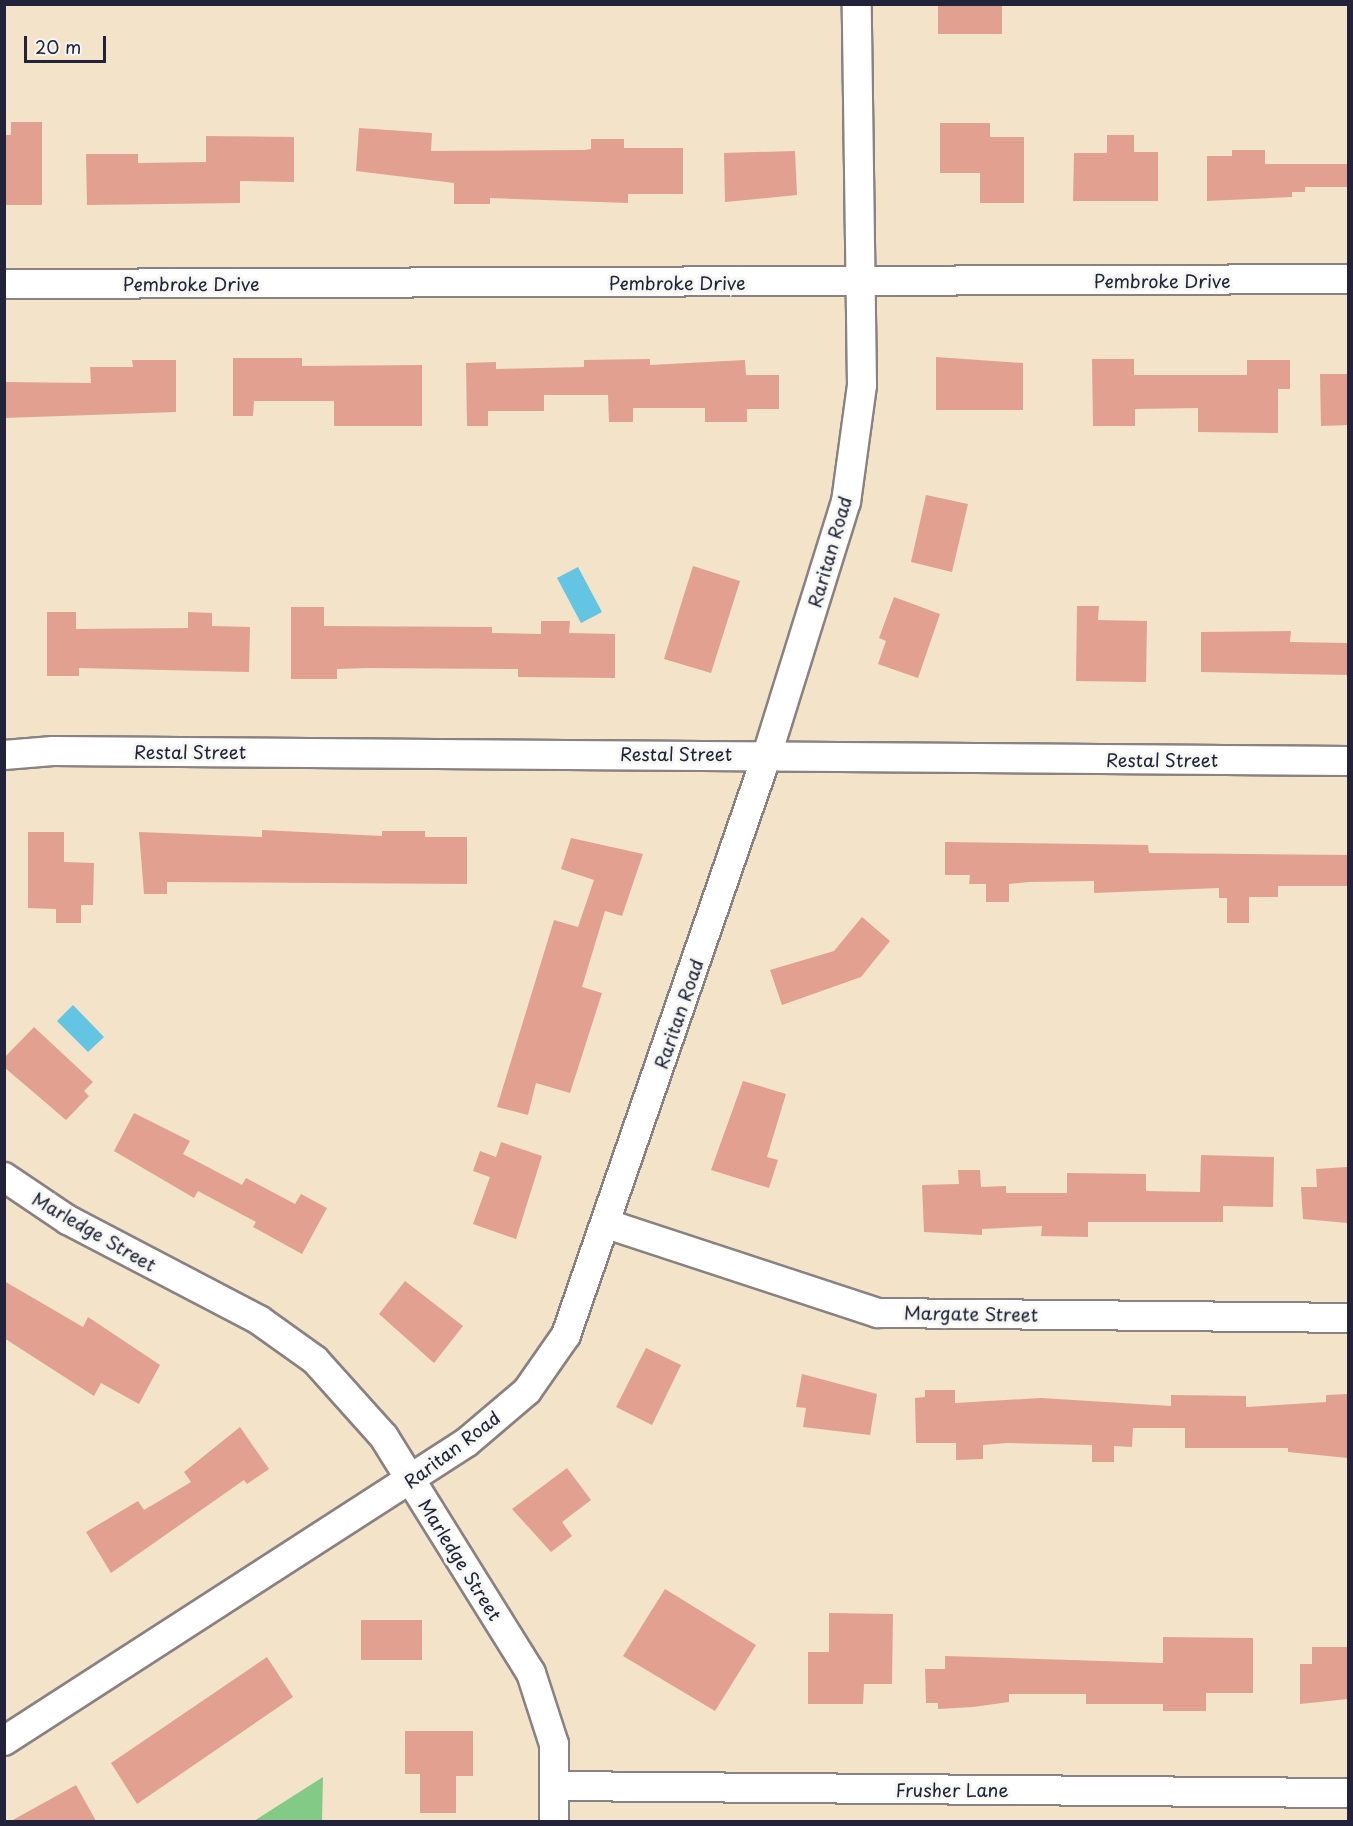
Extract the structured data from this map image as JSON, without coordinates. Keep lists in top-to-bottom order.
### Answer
{
  "streets": {
    "street": [
      "Pembroke Drive",
      "Raritan Road",
      "Restal Street",
      "Marledge Street",
      "Margate Street",
      "Frusher Lane"
    ]
  },
  "crossings": [
    ["Pembroke Drive", "Raritan Road"],
    ["Raritan Road", "Restal Street"],
    ["Raritan Road", "Marledge Street"],
    ["Raritan Road", "Margate Street"],
    ["Marledge Street", "Frusher Lane"]
  ],
  "scale_bar": "20 m"
}
